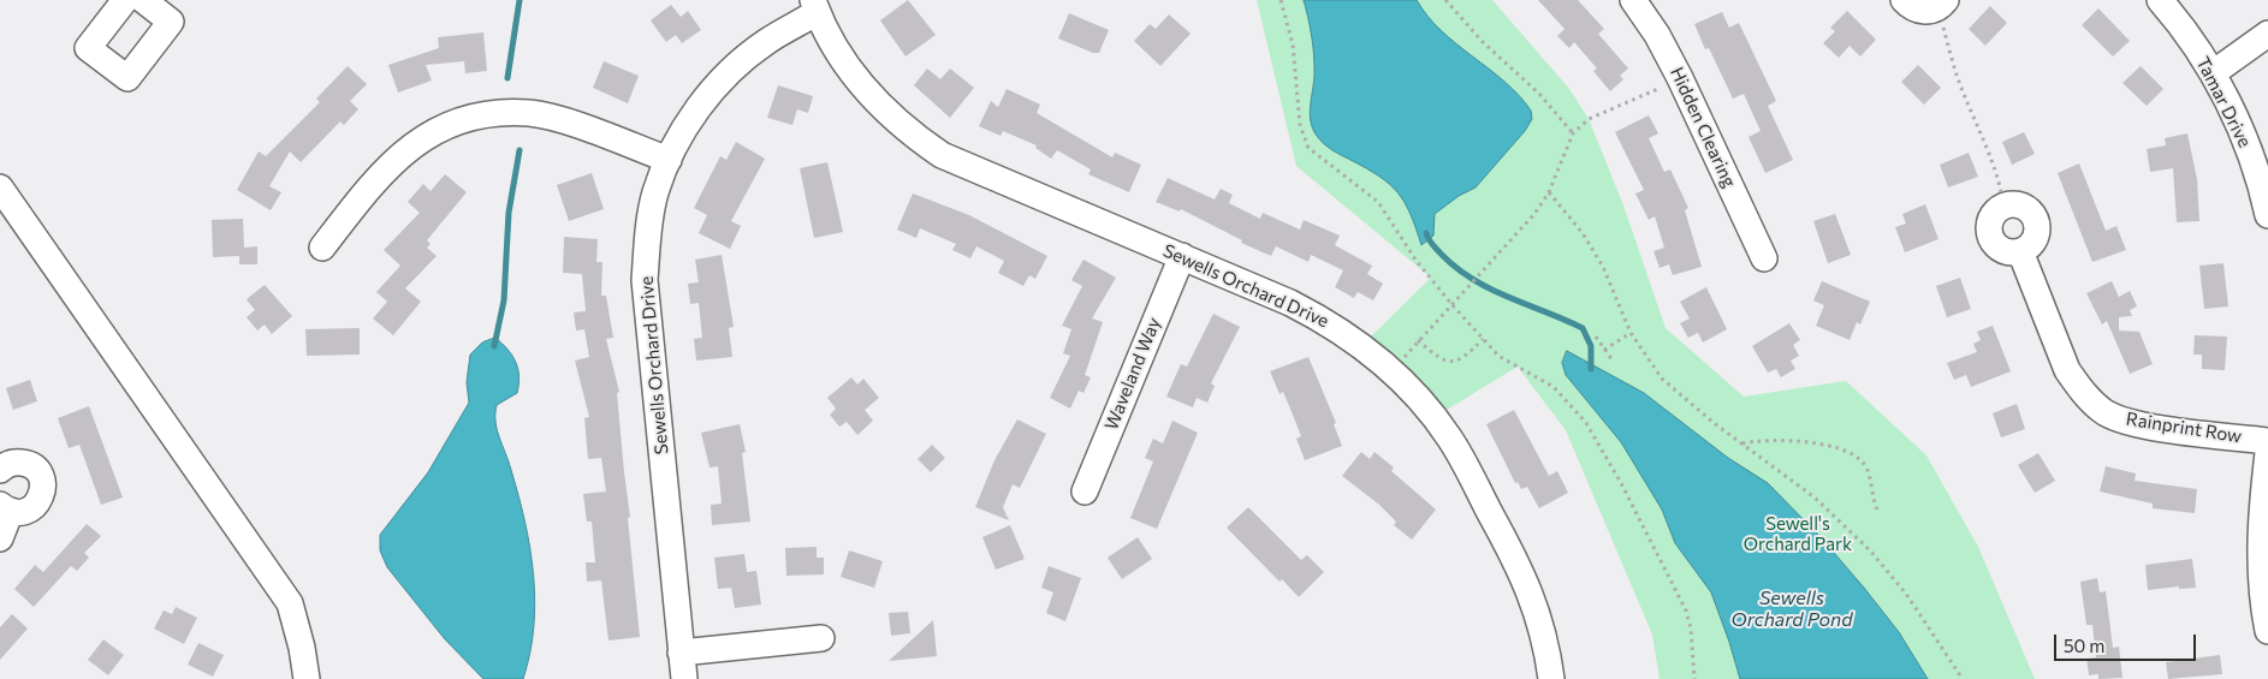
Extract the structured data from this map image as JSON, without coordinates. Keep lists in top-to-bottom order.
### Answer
{
  "streets": {
    "street": [
      "Tamar Drive",
      "Hidden Clearing",
      "Sewells Orchard Drive",
      "Waveland Way",
      "Rainprint Row"
    ]
  },
  "crossings": [
    ["Sewells Orchard Drive", "Waveland Way"]
  ],
  "water": ["Sewells Orchard Pond"],
  "parks": ["Sewell's Orchard Park"],
  "scale_bar": "50 m"
}
